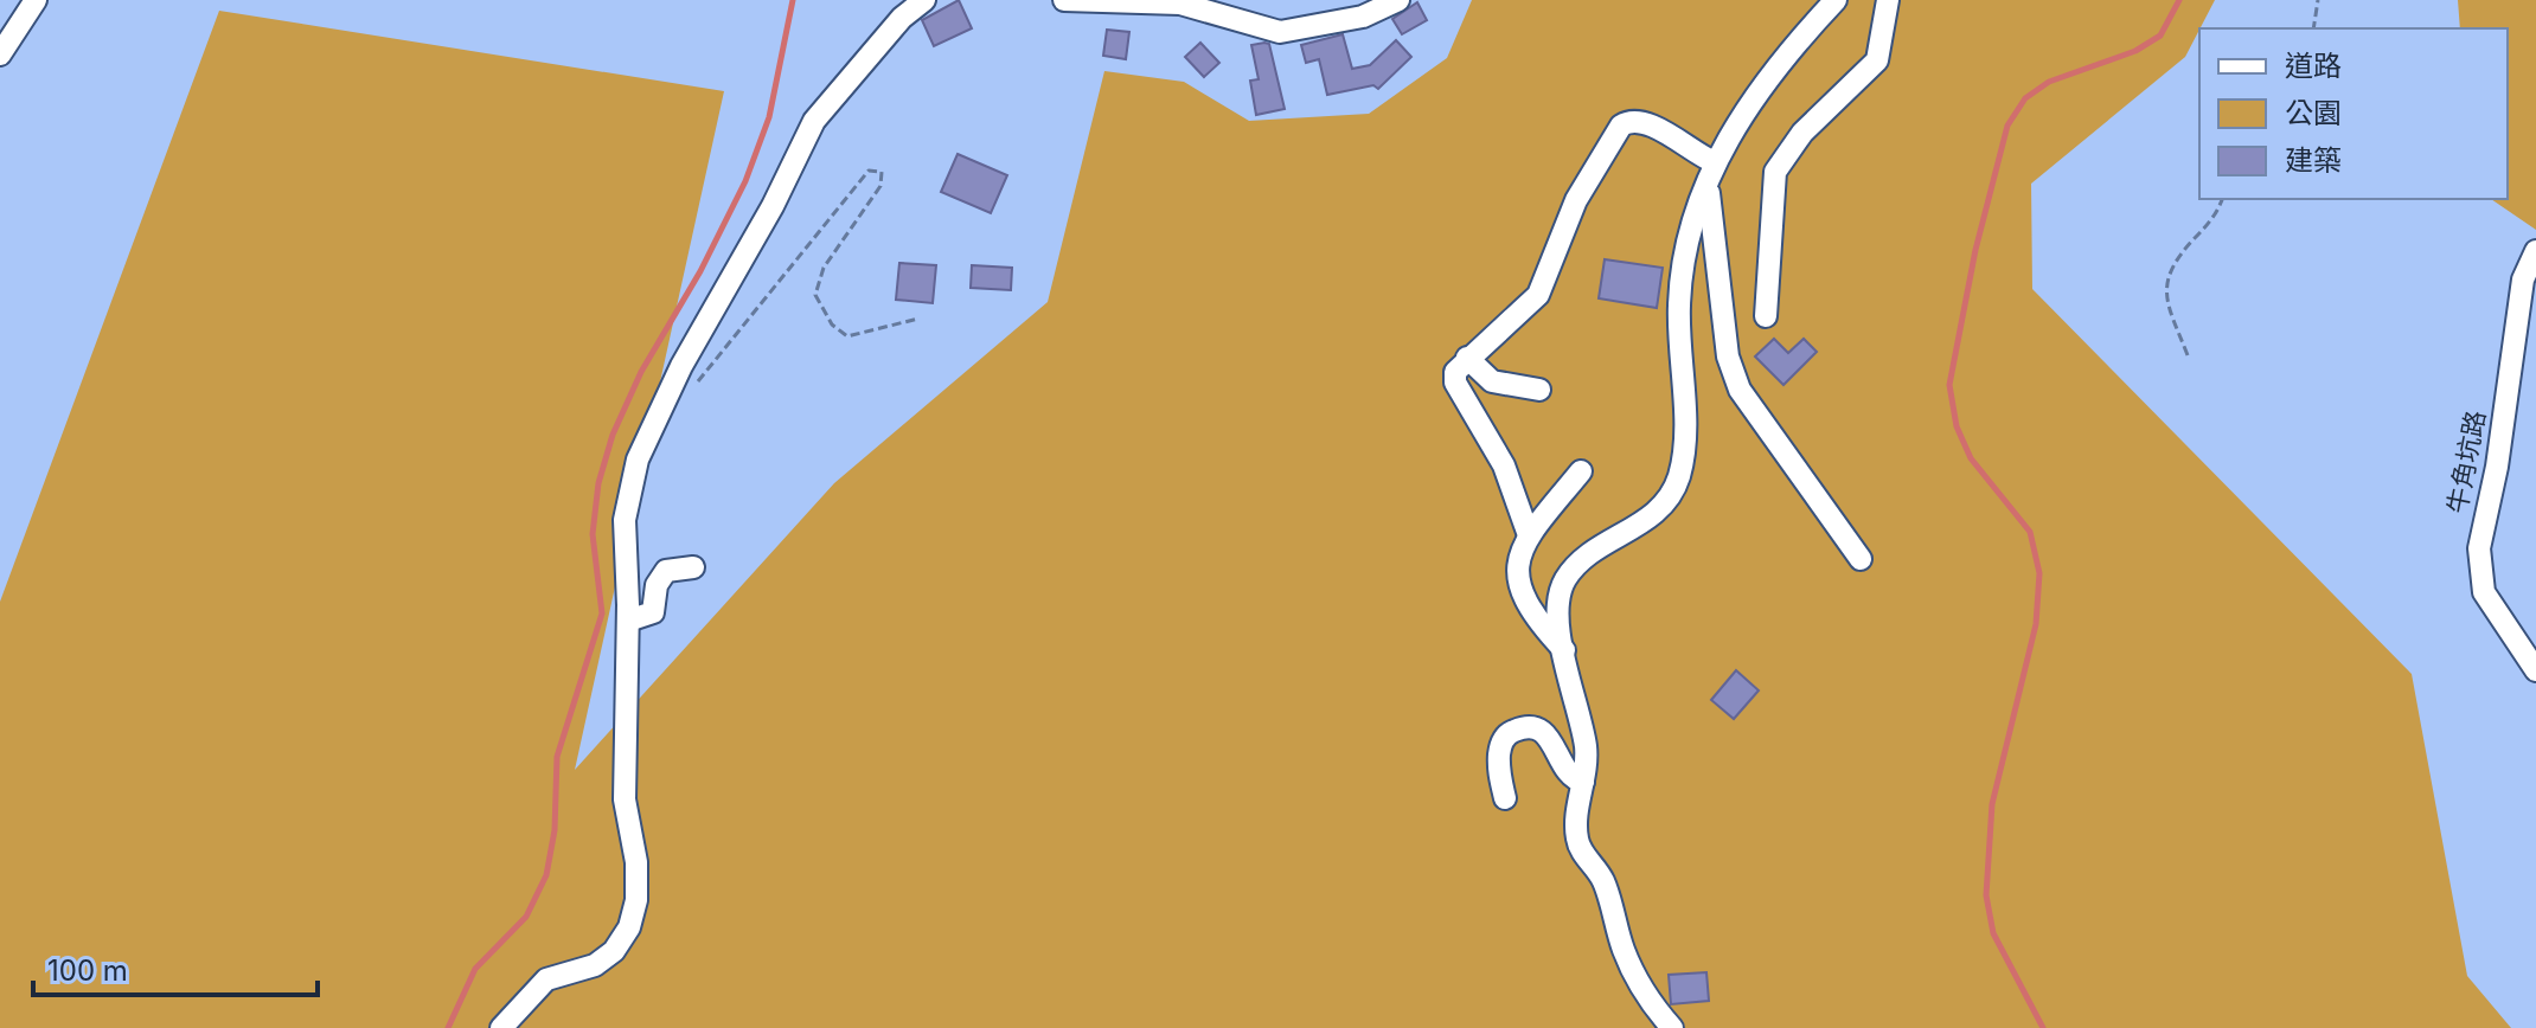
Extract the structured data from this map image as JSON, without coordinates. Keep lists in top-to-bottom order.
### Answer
{
  "streets": {
    "street": ["牛角坑路"]
  },
  "legend": ["道路", "公園", "建築"],
  "scale_bar": "100 m"
}
